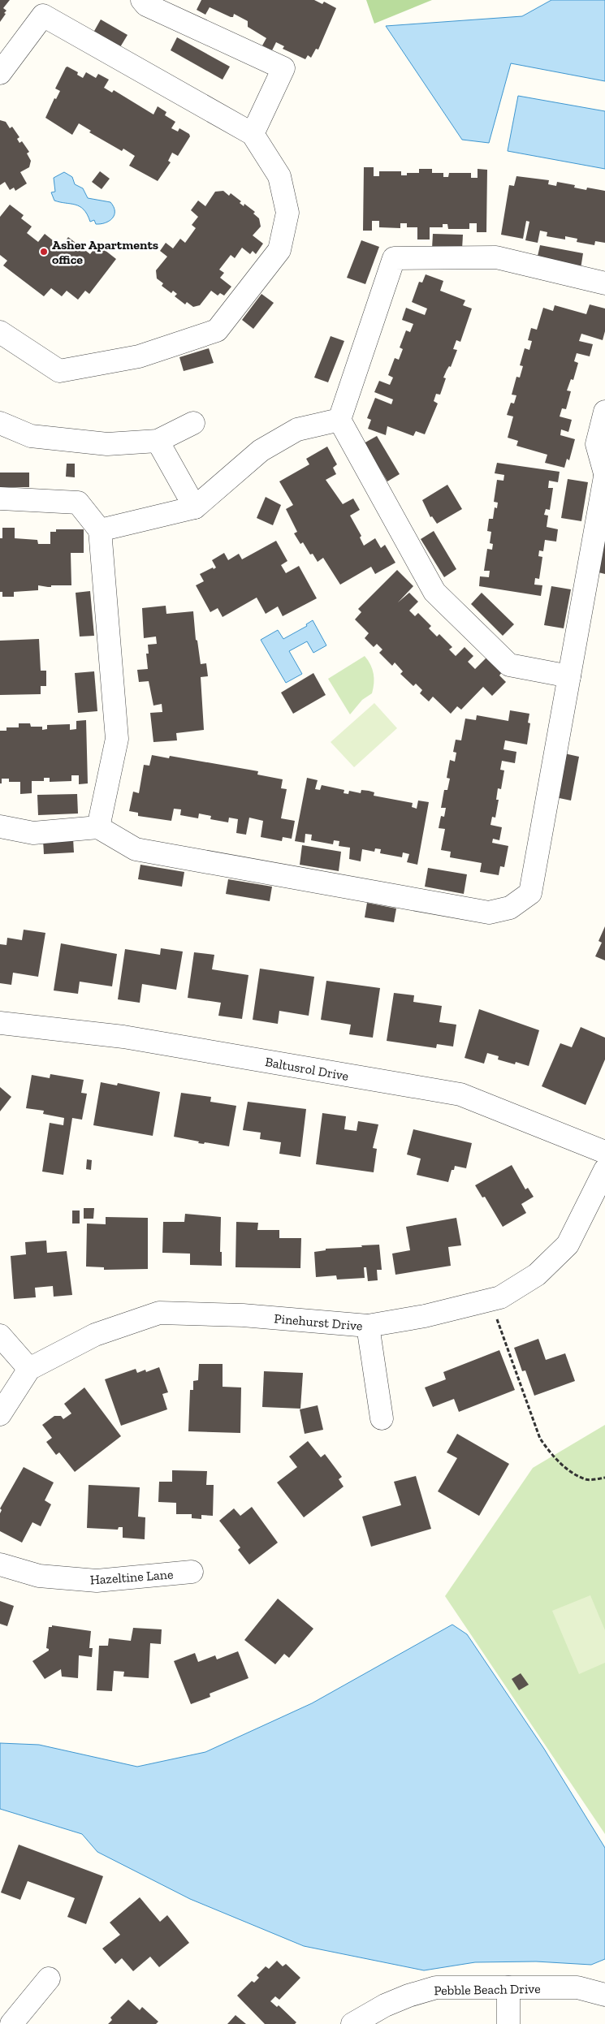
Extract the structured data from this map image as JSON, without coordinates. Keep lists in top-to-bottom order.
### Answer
{
  "streets": {
    "street": [
      "Baltusrol Drive",
      "Pinehurst Drive",
      "Hazeltine Lane",
      "Pebble Beach Drive"
    ]
  },
  "places": ["Asher Apartments office"]
}
